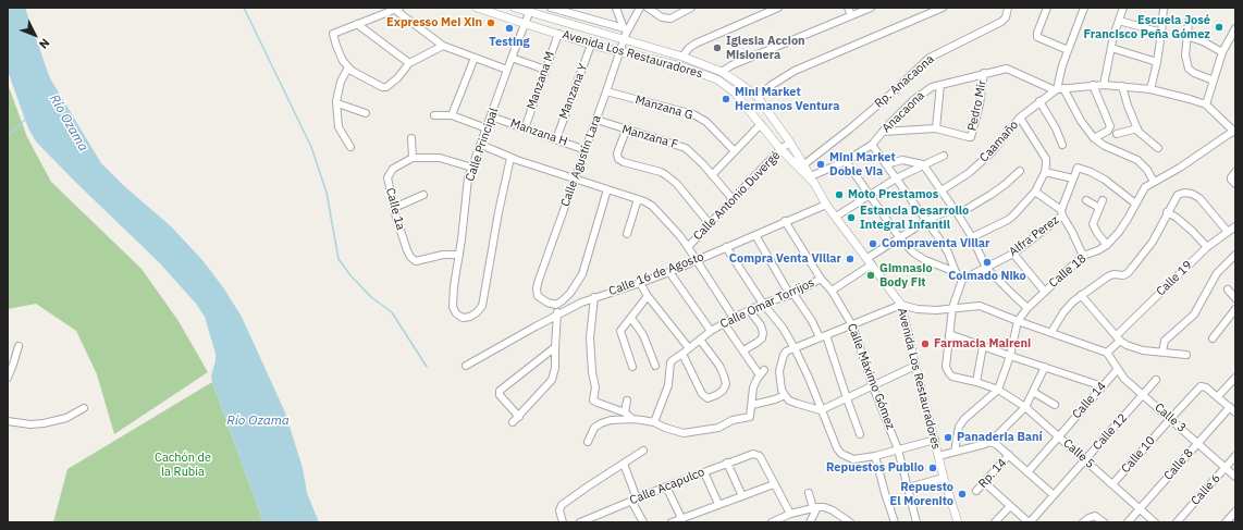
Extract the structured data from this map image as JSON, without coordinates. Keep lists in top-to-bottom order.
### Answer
{
  "streets": {
    "street": [
      "Avenida Los Restauradores",
      "Manzana M",
      "Rp. Anacaona",
      "Manzana Y",
      "Pedro Mir",
      "Manzana G",
      "Anacaona",
      "Manzana H",
      "Manzana F",
      "Caamaño",
      "Calle Principal",
      "Calle Agustín Lara",
      "Calle Antonio Duvergé",
      "Calle 1a",
      "Alfra Perez",
      "Calle 18",
      "Calle 16 de Agosto",
      "Calle 19",
      "Calle Omar Torrijos",
      "Calle Máximo Gómez",
      "Calle 14",
      "Calle 3",
      "Calle 12",
      "Calle 5",
      "Calle 10",
      "Calle 8",
      "Rp. 14",
      "Calle Acapulco",
      "Calle 6"
    ]
  },
  "crossings": [
    ["Avenida Los Restauradores", "Manzana M"],
    ["Avenida Los Restauradores", "Manzana Y"],
    ["Avenida Los Restauradores", "Anacaona"],
    ["Avenida Los Restauradores", "Calle Principal"],
    ["Avenida Los Restauradores", "Calle Agustín Lara"],
    ["Avenida Los Restauradores", "Calle Antonio Duvergé"],
    ["Avenida Los Restauradores", "Calle 16 de Agosto"],
    ["Avenida Los Restauradores", "Calle Omar Torrijos"],
    ["Manzana M", "Manzana H"],
    ["Manzana Y", "Manzana H"],
    ["Pedro Mir", "Anacaona"],
    ["Manzana G", "Calle Agustín Lara"],
    ["Anacaona", "Caamaño"],
    ["Manzana H", "Calle Principal"],
    ["Manzana H", "Calle Agustín Lara"],
    ["Manzana F", "Calle Agustín Lara"],
    ["Manzana F", "Calle Antonio Duvergé"],
    ["Calle Principal", "Calle 1a"],
    ["Calle Antonio Duvergé", "Calle 16 de Agosto"],
    ["Calle Antonio Duvergé", "Calle Omar Torrijos"],
    ["Alfra Perez", "Calle 18"],
    ["Alfra Perez", "Calle 5"],
    ["Calle 18", "Calle 5"],
    ["Calle 16 de Agosto", "Calle Máximo Gómez"],
    ["Calle 19", "Calle 3"],
    ["Calle Omar Torrijos", "Calle Máximo Gómez"],
    ["Calle 14", "Calle 3"],
    ["Calle 14", "Calle 5"],
    ["Calle 3", "Calle 12"],
    ["Calle 3", "Calle 10"],
    ["Calle 3", "Calle 8"],
    ["Calle 3", "Calle 6"],
    ["Calle 12", "Calle 5"],
    ["Calle 5", "Calle 10"],
    ["Calle 5", "Calle 8"]
  ],
  "water": ["Río Ozama"],
  "parks": ["Cachón de la Rubia"],
  "places": [
    "Expresso Mei Xin",
    "Escuela José Francisco Peña Gómez",
    "Testing",
    "Iglesia Accion Misionera",
    "Mini Market Hermanos Ventura",
    "Mini Market Doble Via",
    "Moto Prestamos",
    "Estancia Desarrollo Integral Infantil",
    "Compraventa Villar",
    "Compra Venta Villar",
    "Colmado Niko",
    "Gimnasio Body Fit",
    "Farmacia Maireni",
    "Panaderia Baní",
    "Repuestos Publio",
    "Repuesto El Morenito"
  ],
  "north": "bottom right"
}
